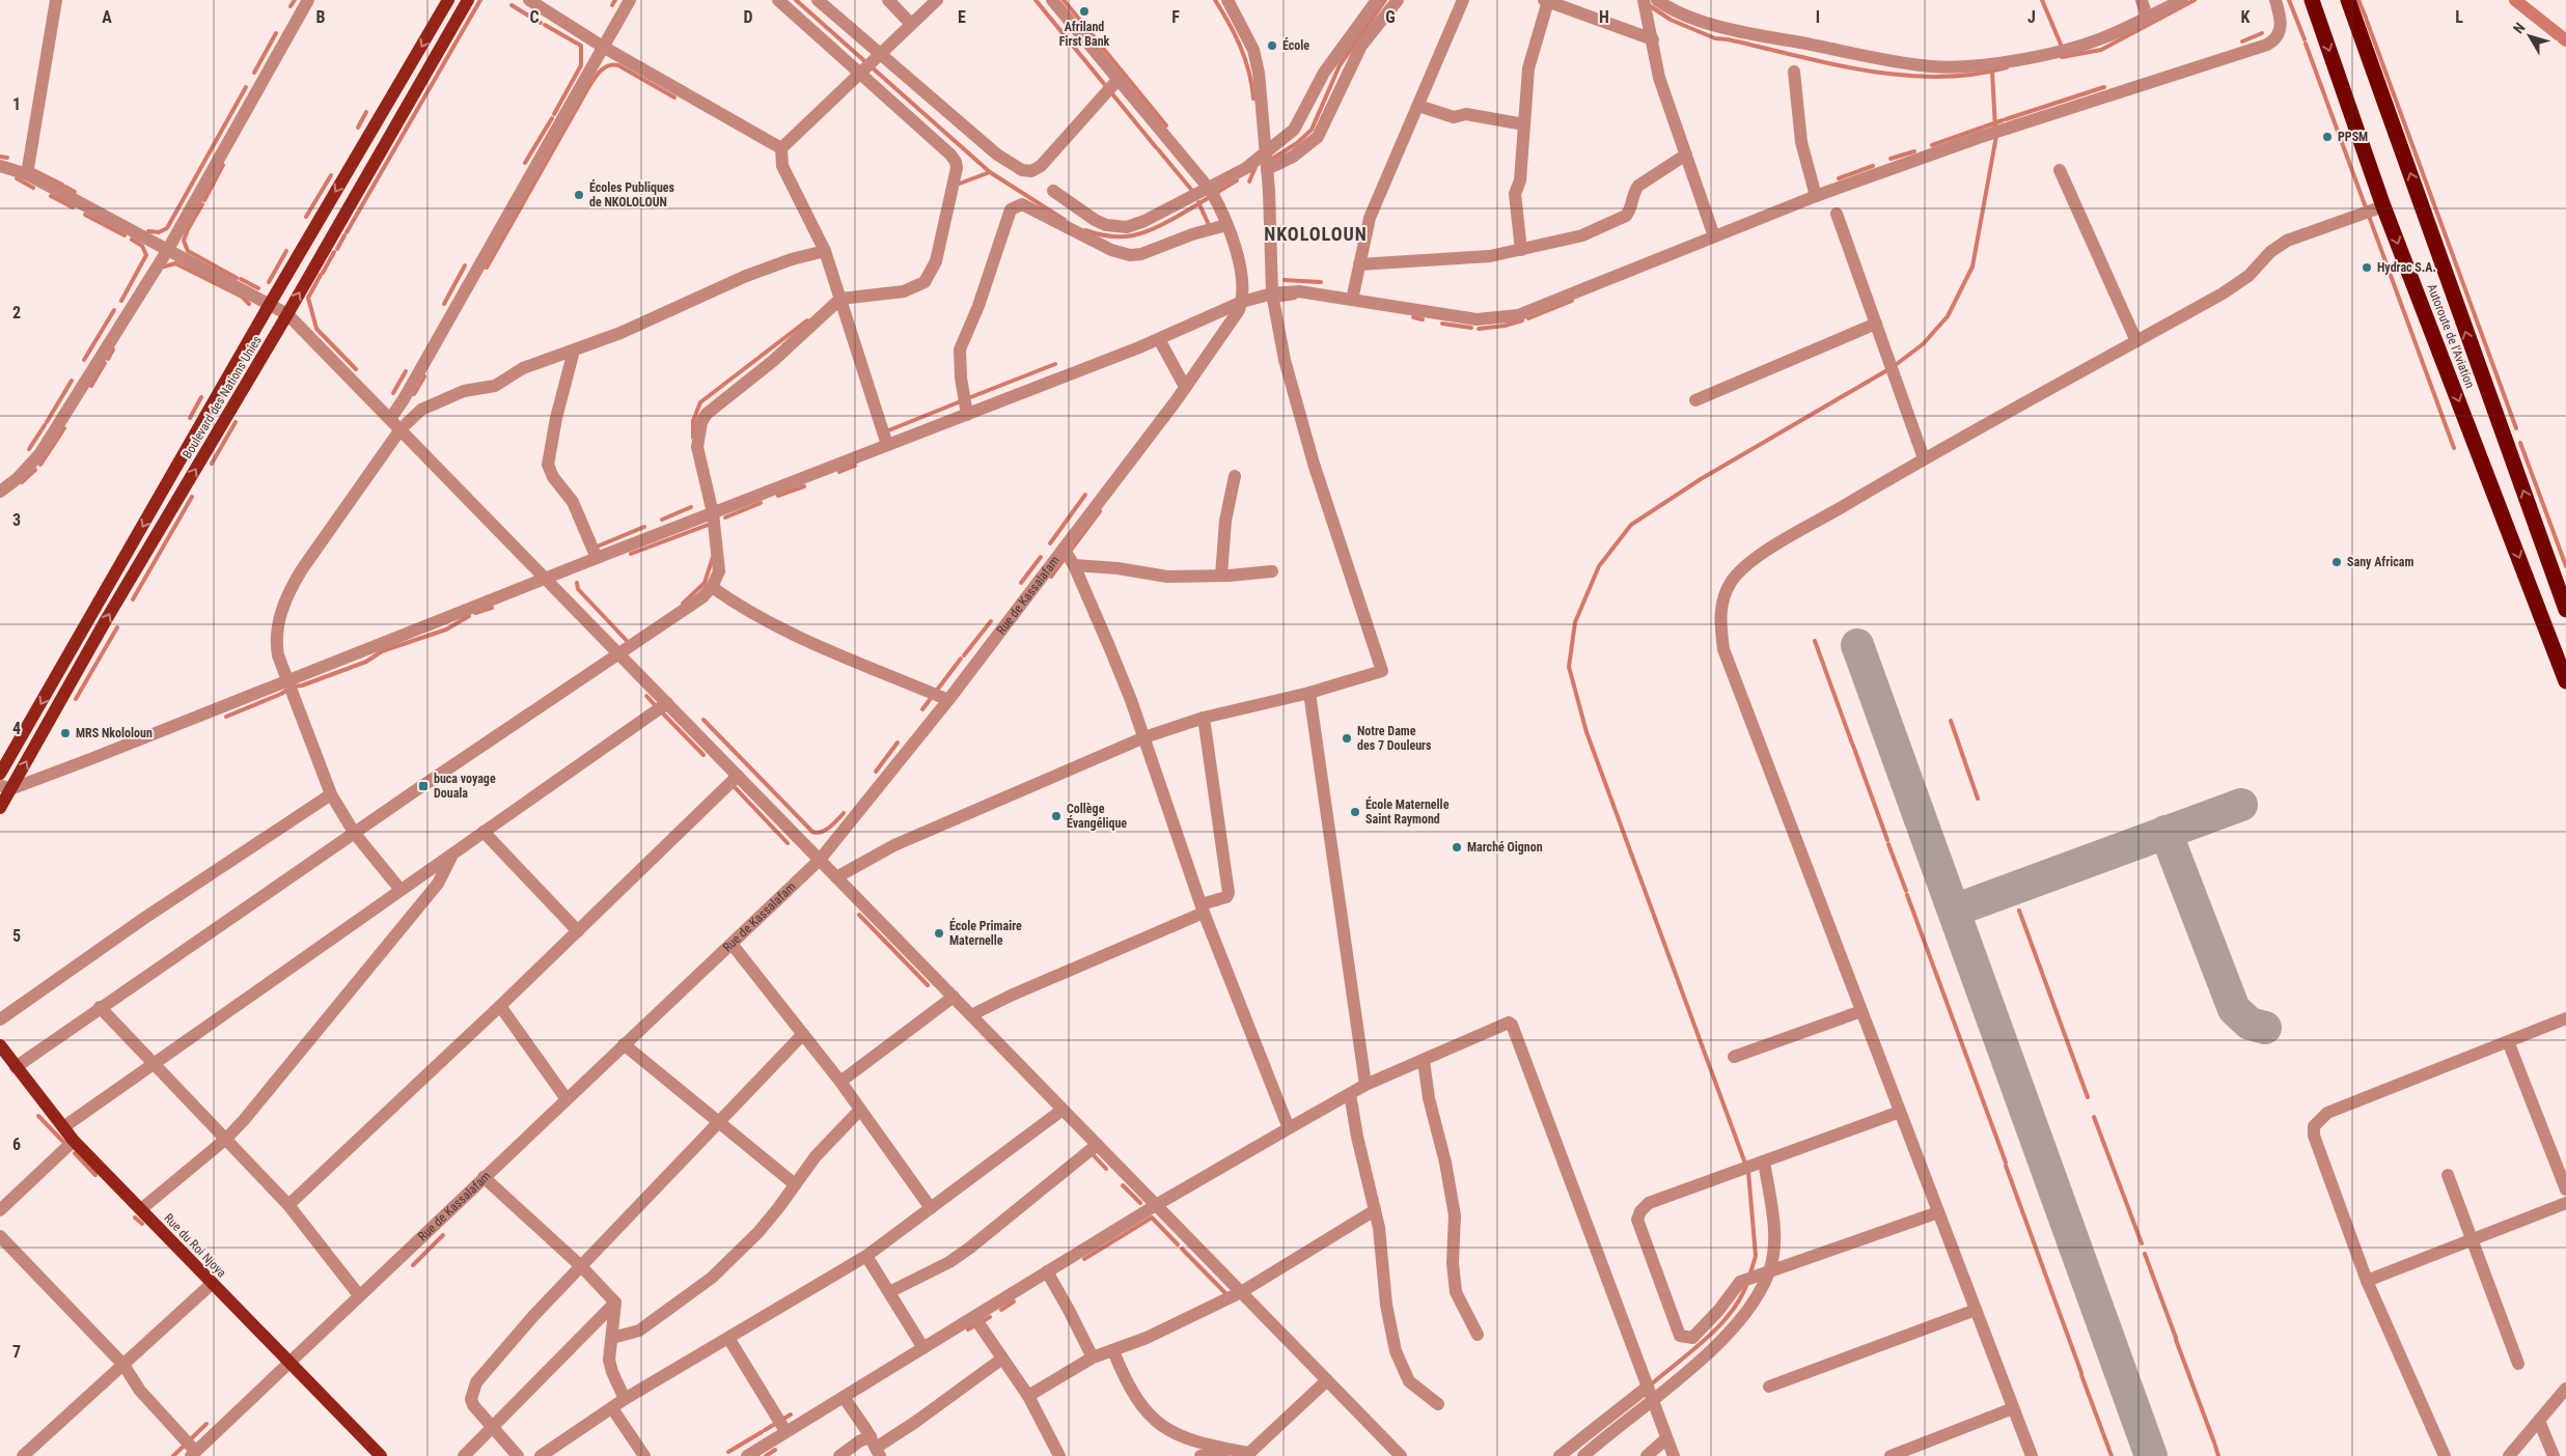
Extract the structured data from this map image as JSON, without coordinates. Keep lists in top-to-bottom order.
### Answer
{
  "streets": {
    "highway": ["Autoroute de l'Aviation"],
    "main road": ["Boulevard des Nations Unies", "Rue du Roi Njoya"],
    "street": ["Rue de Kassalafam"]
  },
  "crossings": [
    ["Rue de Kassalafam", "Rue du Roi Njoya"]
  ],
  "districts": ["NKOLOLOUN"],
  "places": {
    "other": [
      "Afriland First Bank",
      "École",
      "PPSM",
      "Écoles Publiques de NKOLOLOUN",
      "Hydrac S.A.",
      "Sany Africam",
      "MRS Nkololoun",
      "Notre Dame des 7 Douleurs",
      "École Maternelle Saint Raymond",
      "Collège Évangélique",
      "Marché Oignon",
      "École Primaire Maternelle"
    ],
    "transit": ["buca voyage Douala"]
  },
  "north": "top left",
  "grid": {
    "columns": [
      "A",
      "B",
      "C",
      "D",
      "E",
      "F",
      "G",
      "H",
      "I",
      "J",
      "K",
      "L"
    ],
    "rows": [
      "1",
      "2",
      "3",
      "4",
      "5",
      "6",
      "7"
    ]
  }
}
